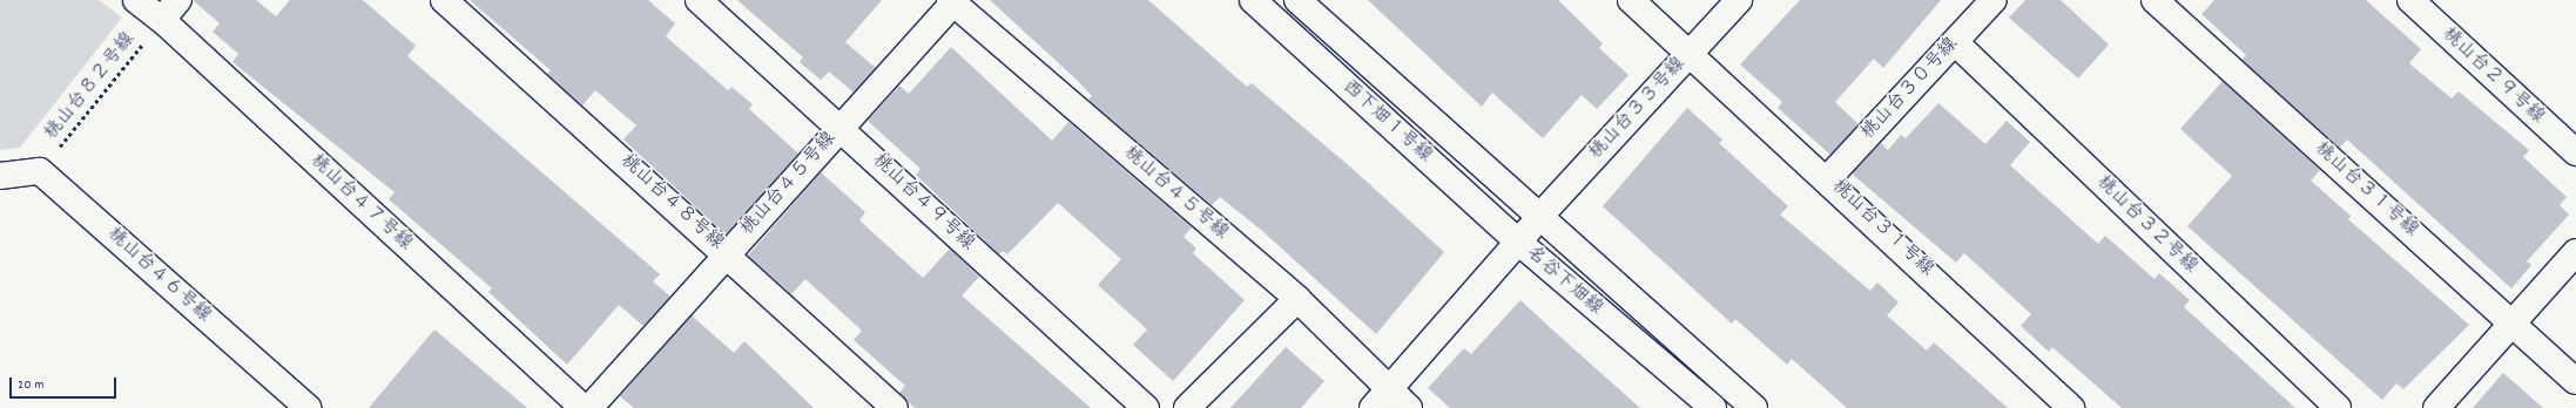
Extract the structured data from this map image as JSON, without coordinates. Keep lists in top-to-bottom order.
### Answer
{
  "streets": {
    "street": [
      "桃山台２９号線",
      "桃山台３０号線",
      "桃山台３３号線",
      "西下畑１号線",
      "桃山台４５号線",
      "桃山台３１号線",
      "桃山台４７号線",
      "桃山台４８号線",
      "桃山台４９号線",
      "桃山台３２号線",
      "桃山台４６号線",
      "名谷下畑線"
    ],
    "path": ["桃山台８２号線"]
  },
  "crossings": [
    ["桃山台８２号線", "桃山台４７号線"],
    ["桃山台８２号線", "桃山台４６号線"],
    ["桃山台３０号線", "桃山台３１号線"],
    ["桃山台３０号線", "桃山台３２号線"],
    ["桃山台３３号線", "西下畑１号線"],
    ["桃山台３３号線", "桃山台３１号線"],
    ["桃山台３３号線", "名谷下畑線"],
    ["西下畑１号線", "名谷下畑線"],
    ["桃山台４５号線", "桃山台４８号線"],
    ["桃山台４５号線", "桃山台４９号線"],
    ["桃山台４５号線", "名谷下畑線"]
  ],
  "scale_bar": "20 m"
}
